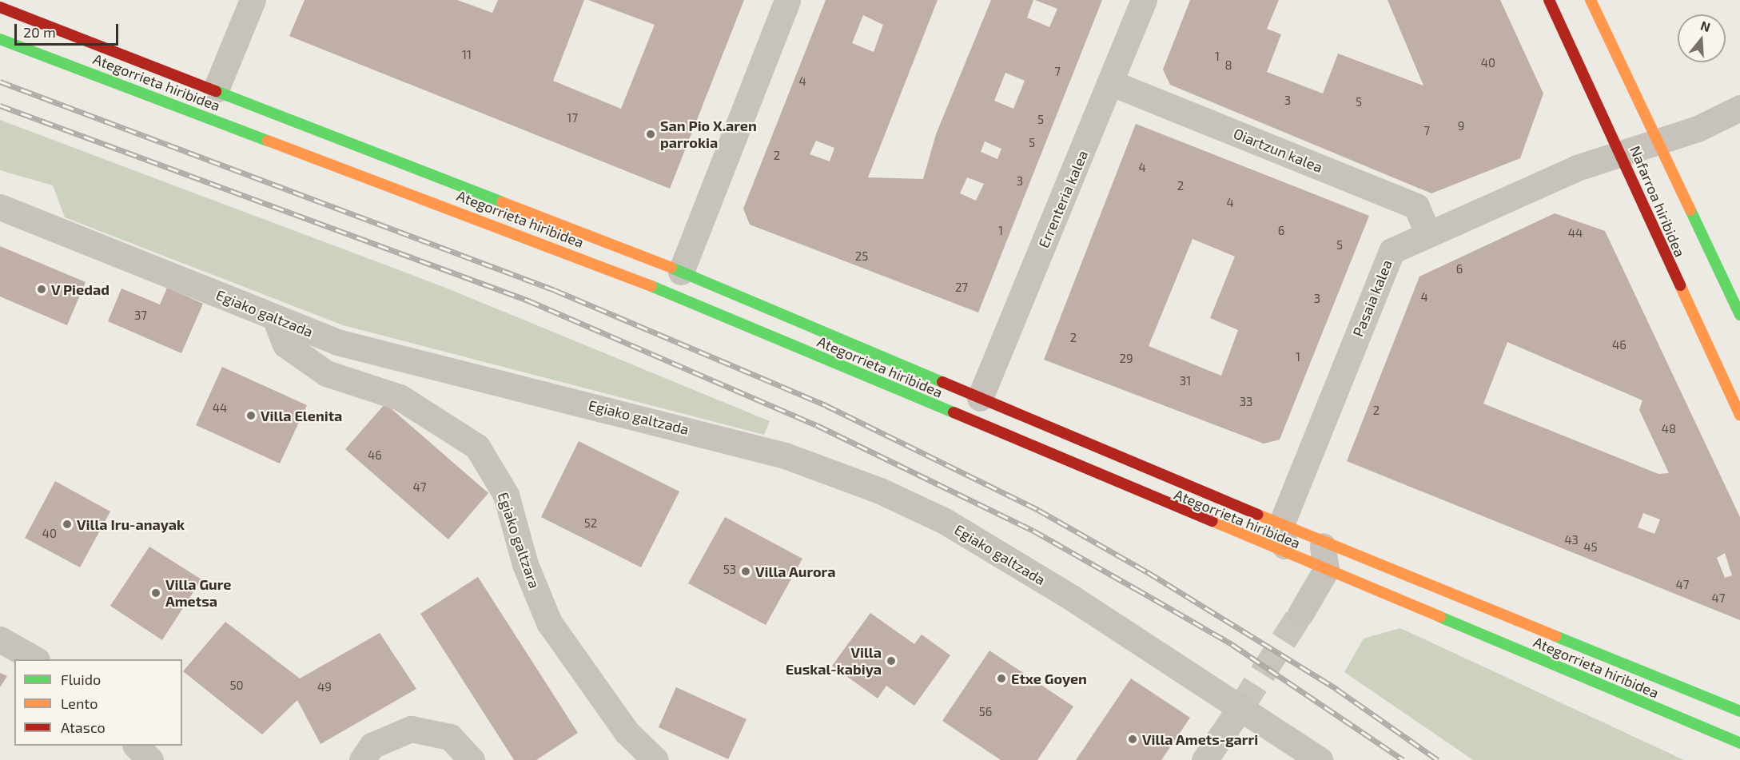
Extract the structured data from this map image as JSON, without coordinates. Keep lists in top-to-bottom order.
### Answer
{
  "streets": {
    "main road": ["Ategorrieta hiribidea", "Nafarroa hiribidea"],
    "street": [
      "Oiartzun kalea",
      "Errenteria kalea",
      "Pasaia kalea",
      "Egiako galtzada",
      "Egiako galtzara"
    ]
  },
  "crossings": [
    ["Ategorrieta hiribidea", "Errenteria kalea"],
    ["Ategorrieta hiribidea", "Pasaia kalea"],
    ["Oiartzun kalea", "Errenteria kalea"],
    ["Oiartzun kalea", "Pasaia kalea"],
    ["Nafarroa hiribidea", "Pasaia kalea"],
    ["Egiako galtzada", "Egiako galtzara"]
  ],
  "places": [
    "San Pio X.aren parrokia",
    "V Piedad",
    "Villa Elenita",
    "Villa Iru-anayak",
    "Villa Aurora",
    "Villa Gure Ametsa",
    "Villa Euskal-kabiya",
    "Etxe Goyen",
    "Villa Amets-garri"
  ],
  "house_numbers": [
    "11",
    "1",
    "40",
    "8",
    "7",
    "4",
    "3",
    "5",
    "17",
    "5",
    "9",
    "7",
    "5",
    "2",
    "4",
    "3",
    "2",
    "4",
    "1",
    "6",
    "44",
    "5",
    "25",
    "6",
    "27",
    "4",
    "3",
    "37",
    "2",
    "46",
    "1",
    "29",
    "31",
    "33",
    "44",
    "2",
    "48",
    "46",
    "47",
    "52",
    "40",
    "43",
    "45",
    "53",
    "47",
    "47",
    "50",
    "49",
    "56"
  ],
  "legend": ["Fluido", "Lento", "Atasco"],
  "scale_bar": "20 m",
  "north": "top"
}
